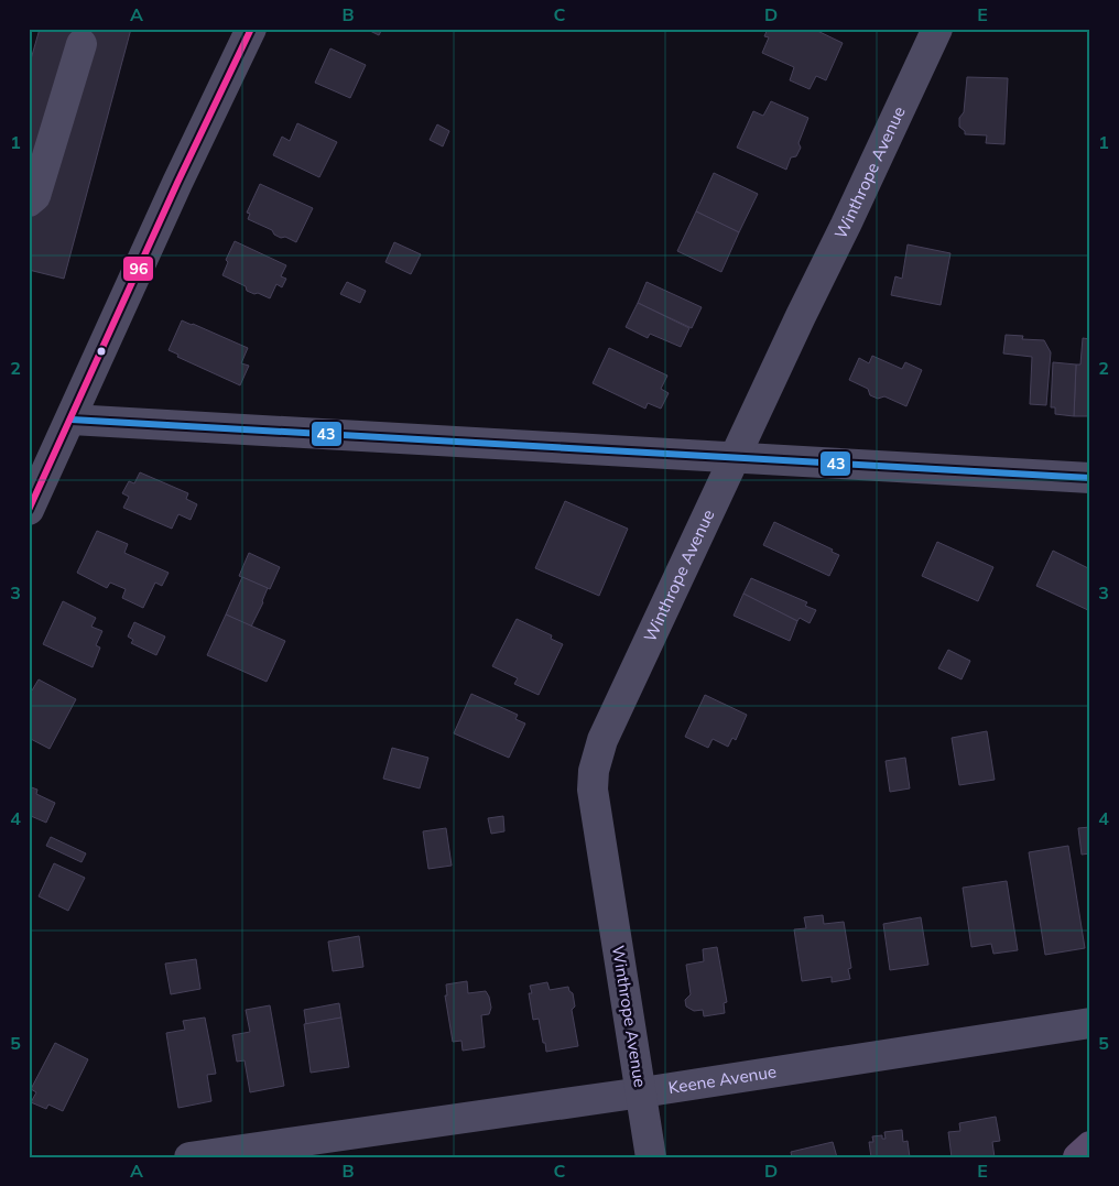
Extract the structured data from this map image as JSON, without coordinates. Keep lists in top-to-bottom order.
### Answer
{
  "streets": {
    "street": ["Winthrope Avenue", "Keene Avenue"]
  },
  "crossings": [
    ["Winthrope Avenue", "Keene Avenue"]
  ],
  "lines": ["transit line 96", "transit line 43"],
  "grid": {
    "columns": [
      "A",
      "B",
      "C",
      "D",
      "E"
    ],
    "rows": [
      "1",
      "2",
      "3",
      "4",
      "5"
    ]
  }
}
